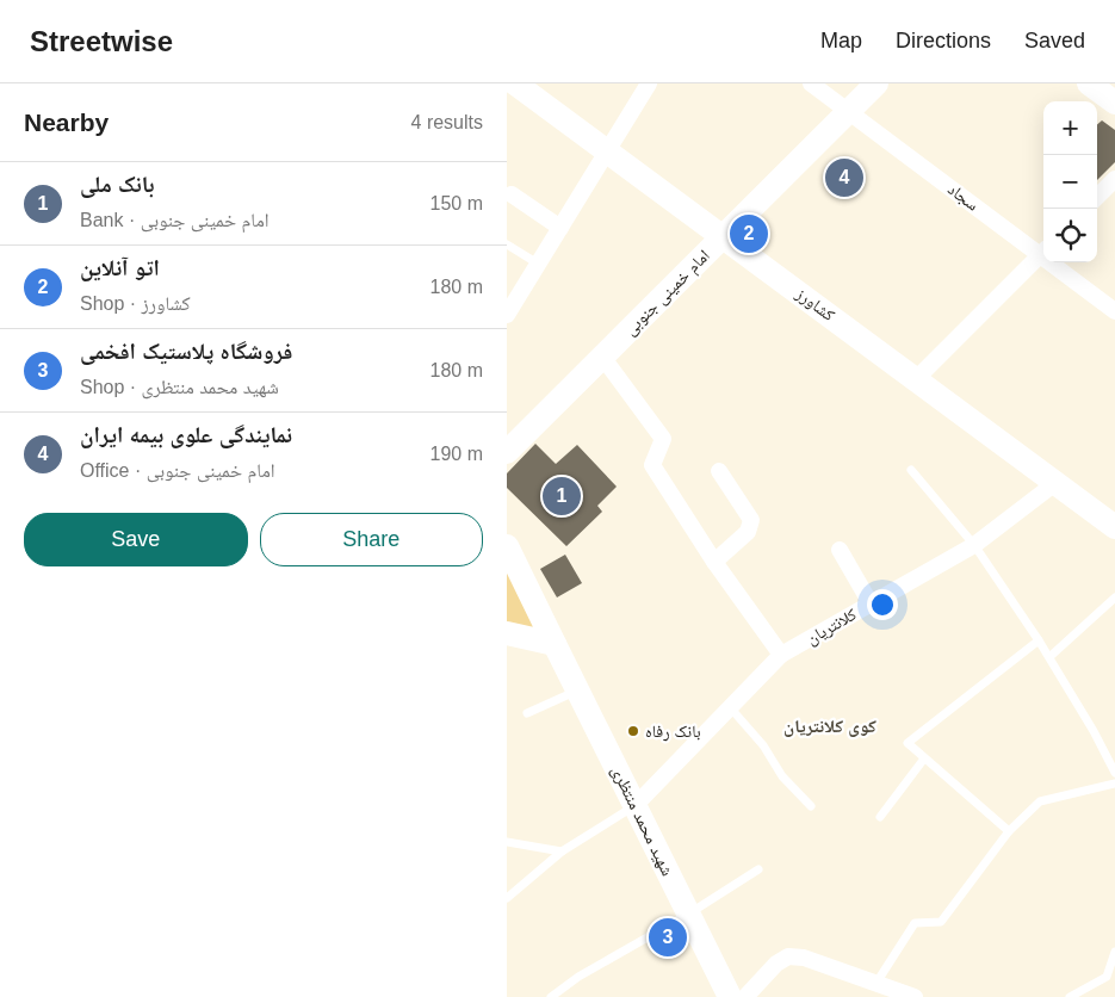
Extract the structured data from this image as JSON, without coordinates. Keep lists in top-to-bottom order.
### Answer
{
  "streets": {
    "main road": ["امام خمینی جنوبی", "کشاورز", "شهید محمد منتظری"],
    "street": ["سجاد", "کلانتریان"]
  },
  "crossings": [
    ["سجاد", "امام خمینی جنوبی"],
    ["امام خمینی جنوبی", "کشاورز"],
    ["کشاورز", "کلانتریان"],
    ["کلانتریان", "شهید محمد منتظری"]
  ],
  "districts": ["کوی کلانتریان"],
  "places": ["بانک رفاه"],
  "page": {
    "header": "Streetwise",
    "nav": ["Map", "Directions", "Saved"],
    "heading": ["Nearby", "4 results"],
    "map_buttons": ["+", "−"],
    "pins": [
      "4",
      "2",
      "1",
      "3"
    ],
    "list": [
      {
        "mark": "1",
        "name": "بانک ملی",
        "note": "Bank · امام خمینی جنوبی",
        "value": "150 m"
      },
      {
        "mark": "2",
        "name": "اتو آنلاین",
        "note": "Shop · کشاورز",
        "value": "180 m"
      },
      {
        "mark": "3",
        "name": "فروشگاه پلاستیک افخمی",
        "note": "Shop · شهید محمد منتظری",
        "value": "180 m"
      },
      {
        "mark": "4",
        "name": "نمایندگی علوی بیمه ایران",
        "note": "Office · امام خمینی جنوبی",
        "value": "190 m"
      }
    ],
    "buttons": ["Save", "Share"]
  }
}
